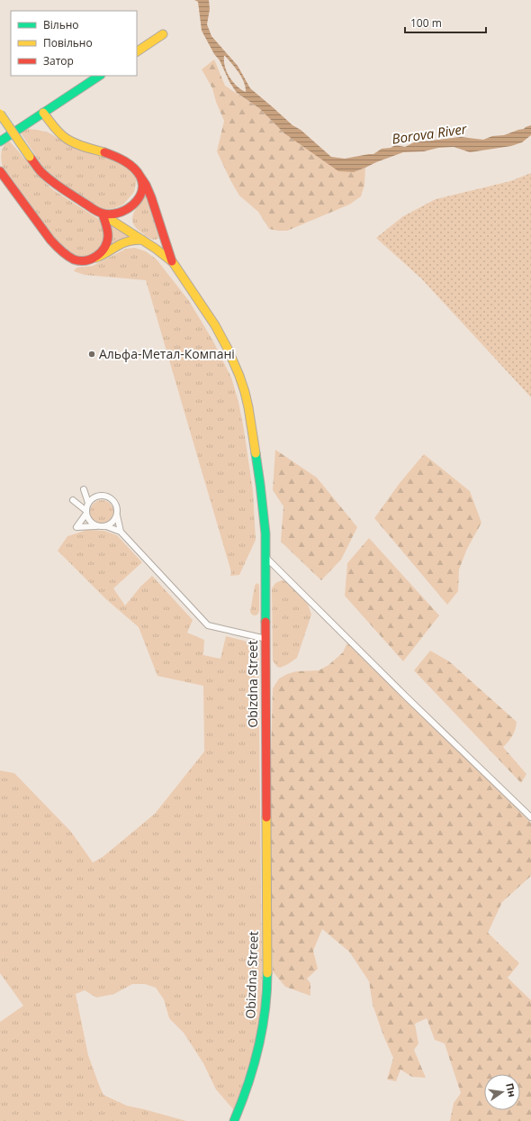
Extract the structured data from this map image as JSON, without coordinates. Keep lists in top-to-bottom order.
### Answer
{
  "streets": {
    "main road": ["Obizdna Street"]
  },
  "water": ["Borova River"],
  "places": ["Альфа-Метал-Компані"],
  "legend": ["Вільно", "Повільно", "Затор"],
  "scale_bar": "100 m",
  "north": "right"
}
